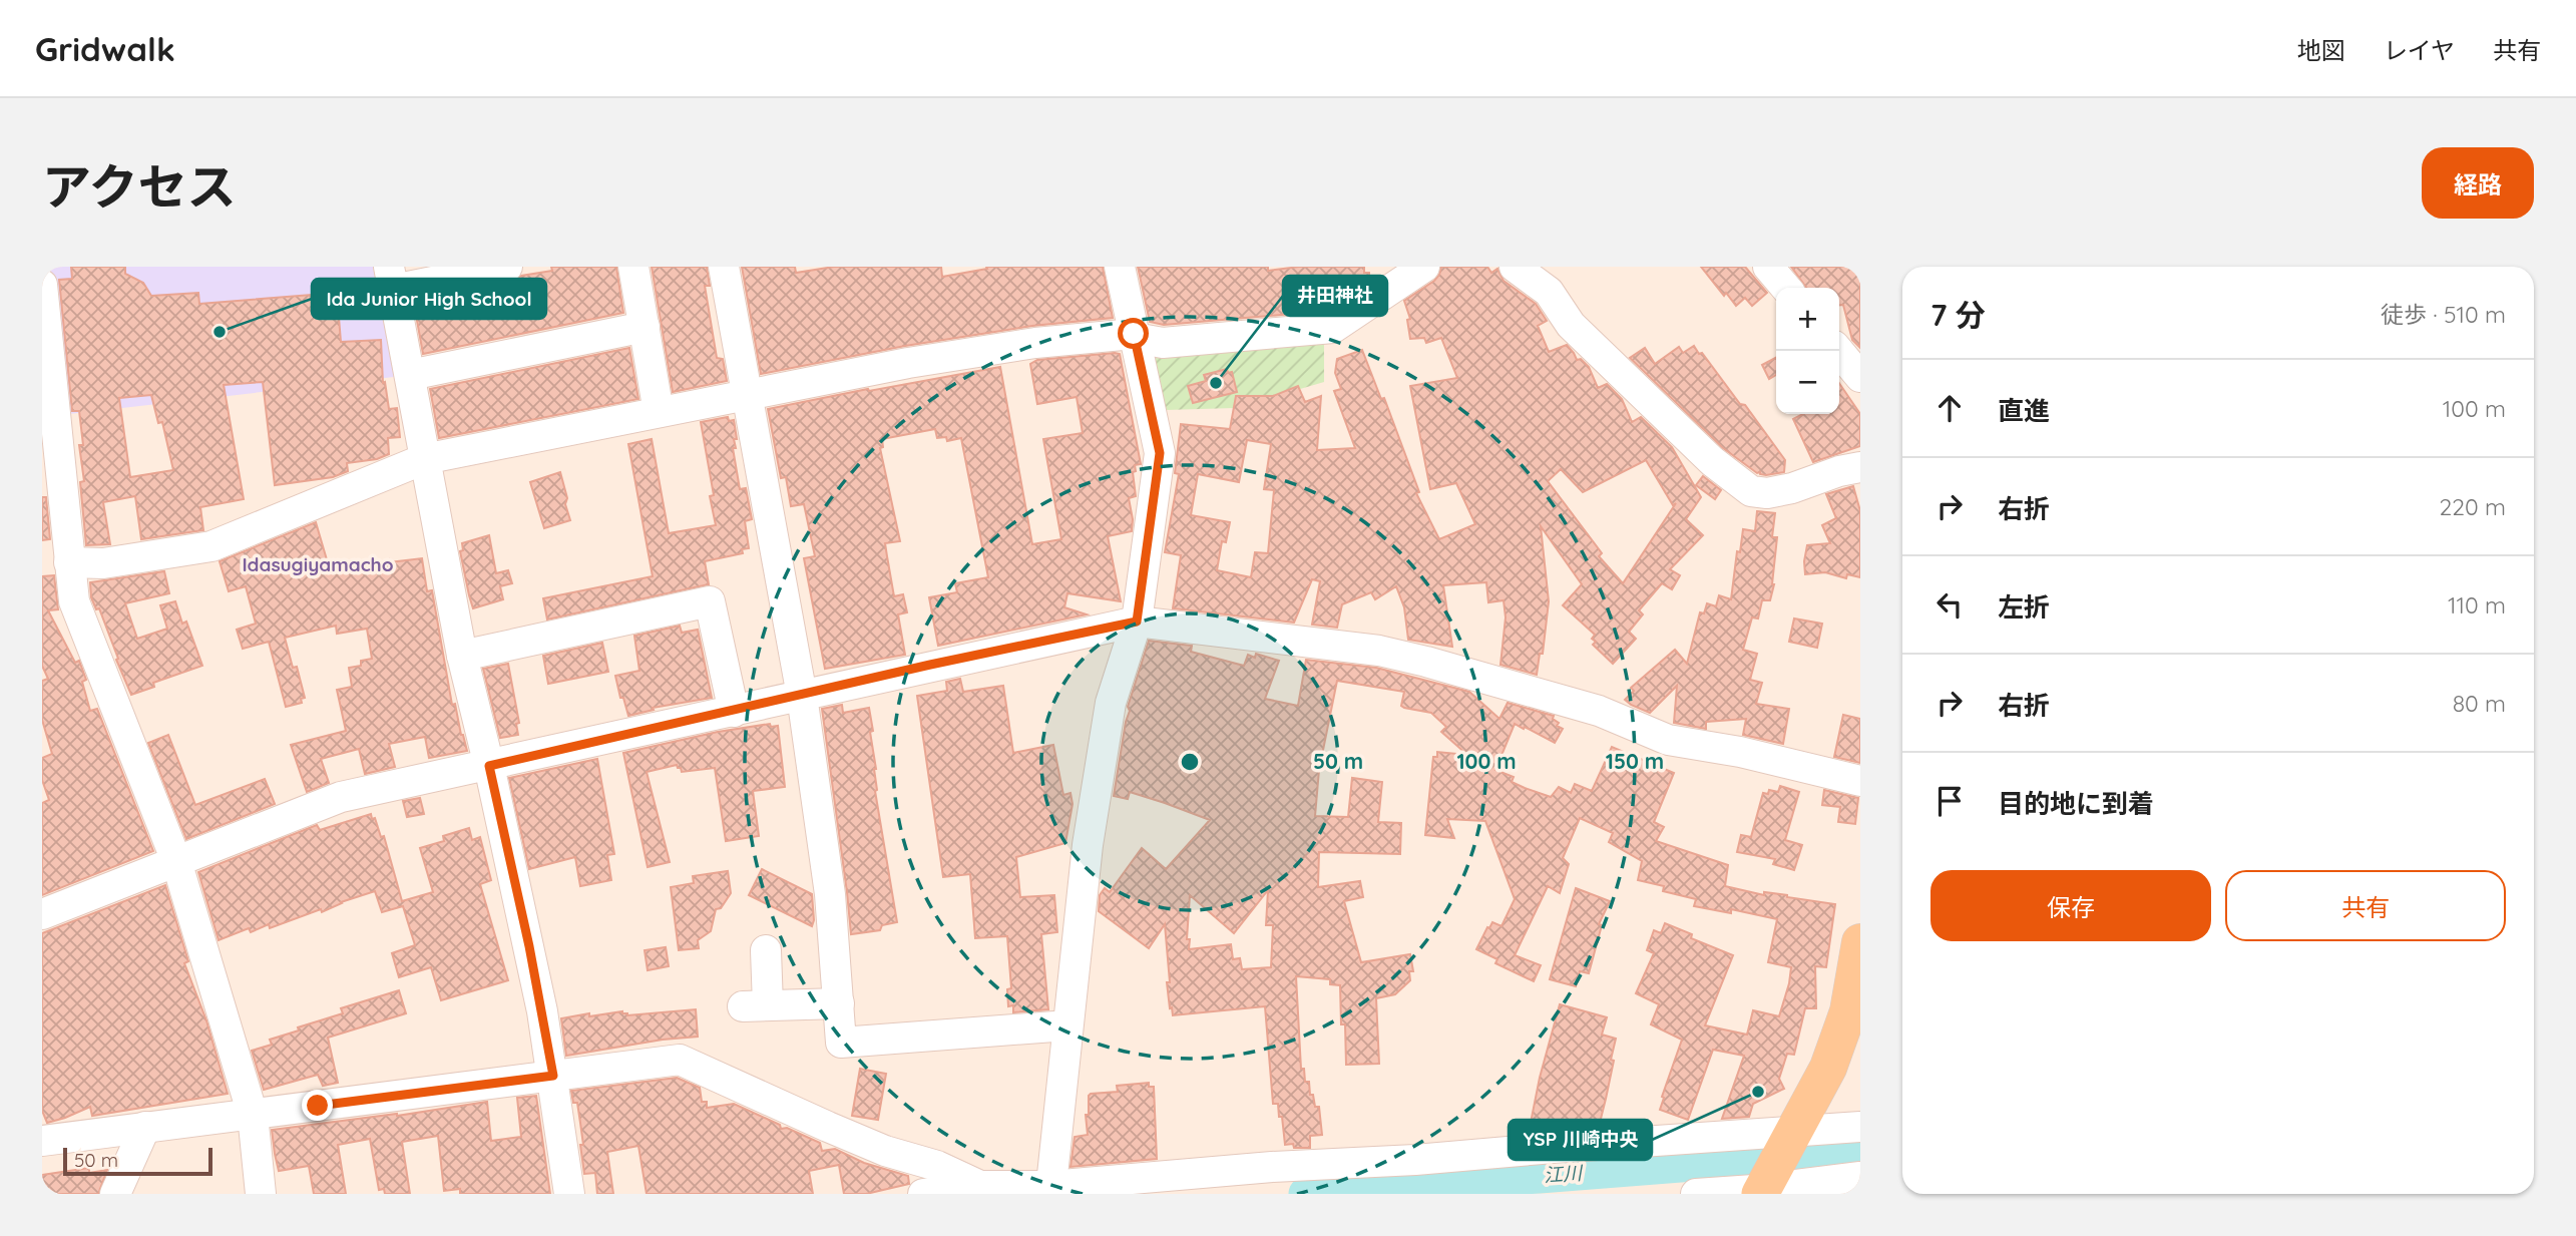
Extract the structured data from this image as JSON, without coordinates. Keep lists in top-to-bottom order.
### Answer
{
  "districts": ["Idasugiyamacho"],
  "water": ["江川"],
  "places": ["Ida Junior High School", "井田神社", "YSP 川崎中央"],
  "scale_bar": "50 m",
  "page": {
    "header": "Gridwalk",
    "nav": ["地図", "レイヤ", "共有"],
    "title": "アクセス",
    "buttons": [
      "経路",
      ["保存", "共有"]
    ],
    "heading": ["7 分", "徒歩 · 510 m"],
    "map_buttons": ["+", "−"],
    "list": [
      ["直進", "100 m"],
      ["右折", "220 m"],
      ["左折", "110 m"],
      ["右折", "80 m"],
      "目的地に到着"
    ],
    "scale": "50 m"
  },
  "rings": ["50 m", "100 m", "150 m"]
}
